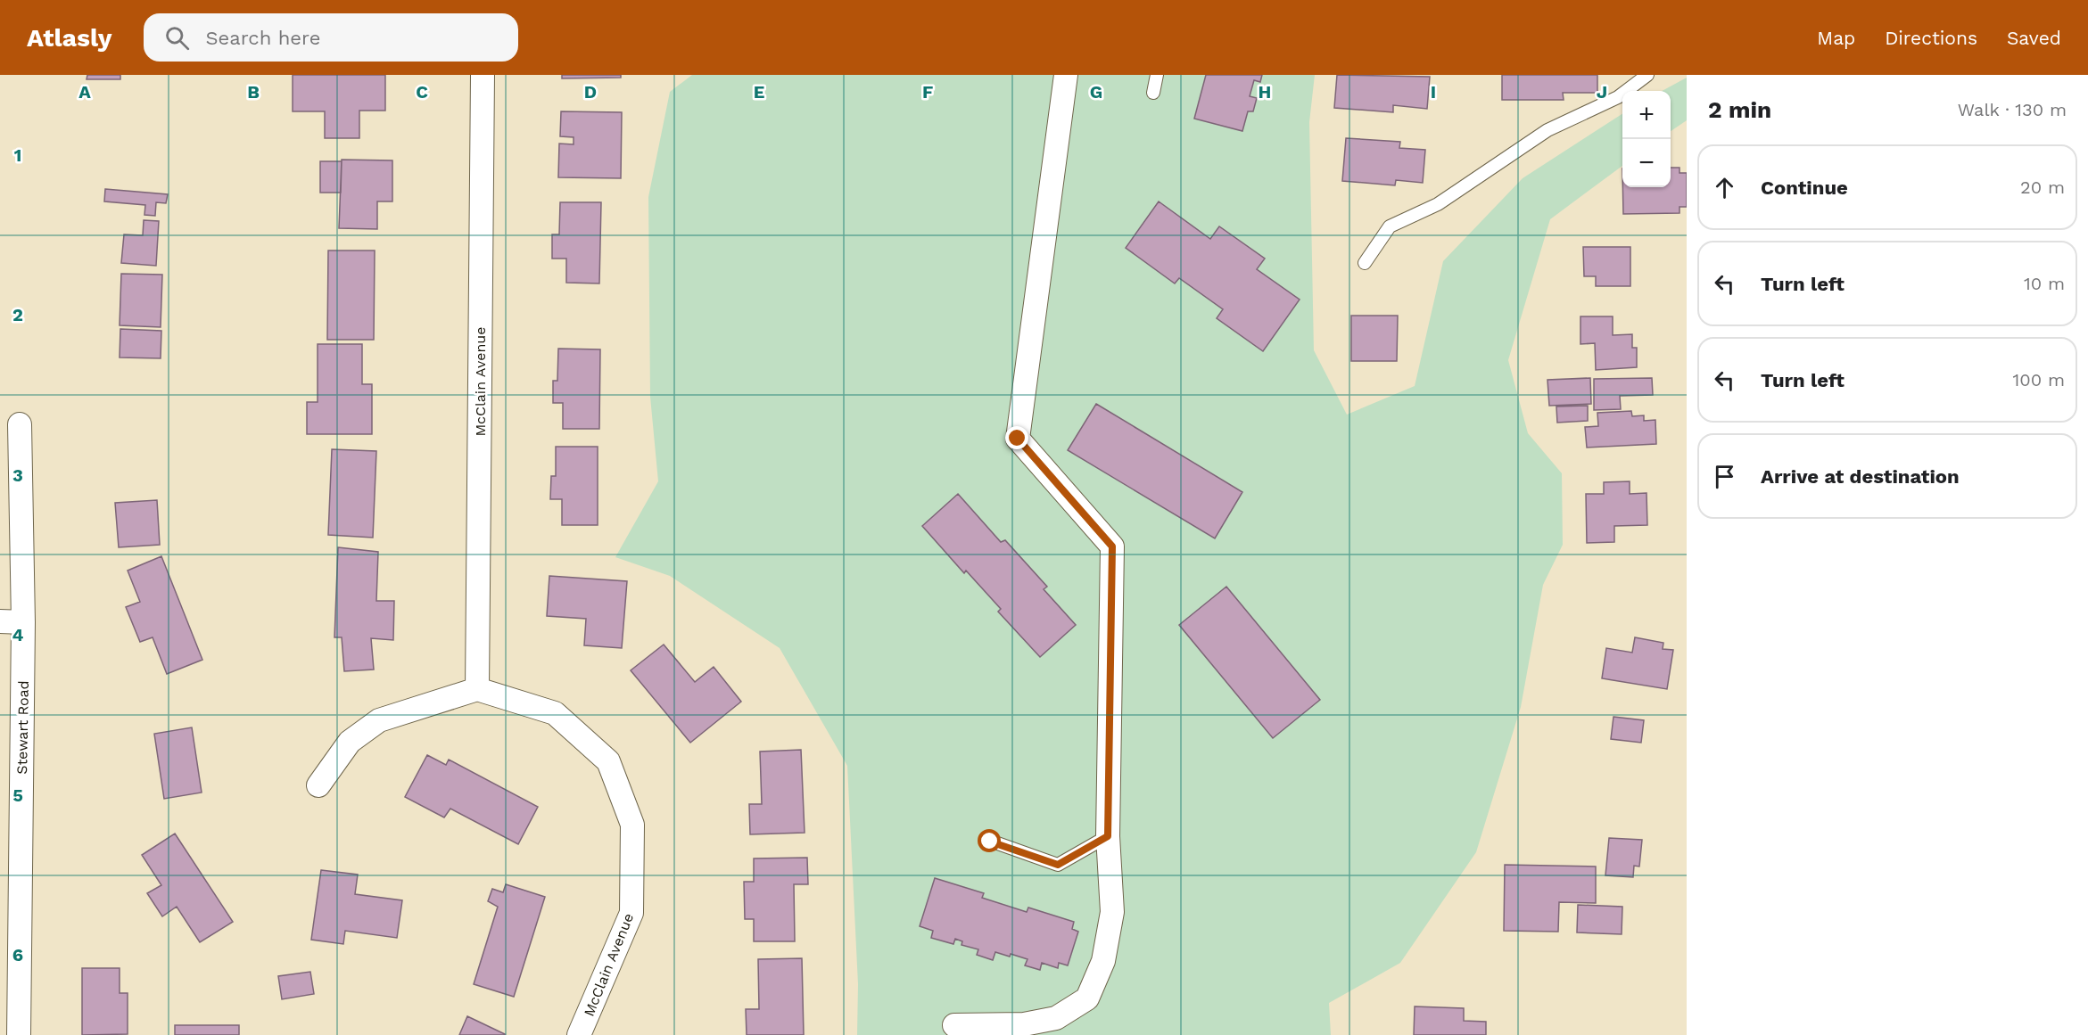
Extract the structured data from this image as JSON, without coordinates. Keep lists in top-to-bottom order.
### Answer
{
  "streets": {
    "street": ["McClain Avenue", "Stewart Road"]
  },
  "page": {
    "header": "Atlasly",
    "search": "Search here",
    "nav": ["Map", "Directions", "Saved"],
    "heading": ["2 min", "Walk · 130 m"],
    "map_buttons": ["+", "−"],
    "list": [
      ["Continue", "20 m"],
      ["Turn left", "10 m"],
      ["Turn left", "100 m"],
      "Arrive at destination"
    ]
  },
  "grid": {
    "columns": [
      "A",
      "B",
      "C",
      "D",
      "E",
      "F",
      "G",
      "H",
      "I",
      "J"
    ],
    "rows": [
      "1",
      "2",
      "3",
      "4",
      "5",
      "6"
    ]
  }
}
